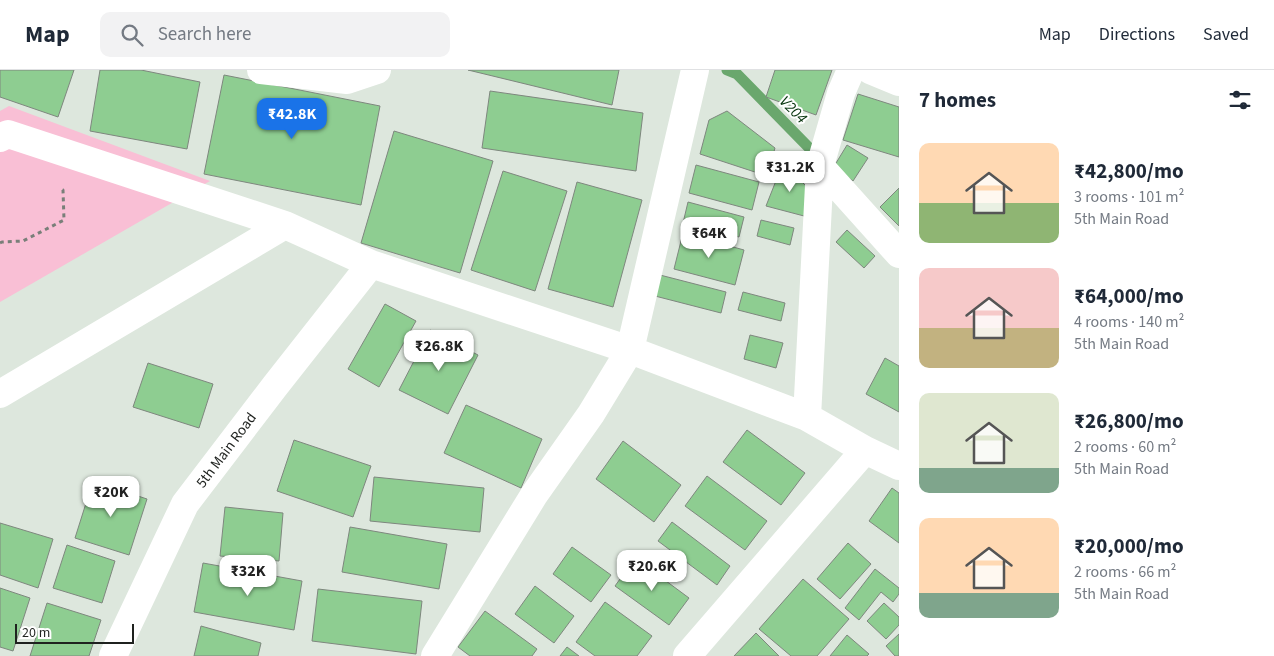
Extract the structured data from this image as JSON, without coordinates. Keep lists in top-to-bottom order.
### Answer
{
  "streets": {
    "street": ["5th Main Road"]
  },
  "water": ["V204"],
  "scale_bar": "20 m",
  "page": {
    "header": "Map",
    "search": "Search here",
    "nav": ["Map", "Directions", "Saved"],
    "heading": "7 homes",
    "price": [
      "₹42.8K",
      "₹31.2K",
      "₹64K",
      "₹26.8K",
      "₹20K",
      "₹20.6K",
      "₹32K"
    ],
    "list": [
      {
        "name": "₹42,800/mo",
        "note": "3 rooms · 101 m² · 5th Main Road"
      },
      {
        "name": "₹64,000/mo",
        "note": "4 rooms · 140 m² · 5th Main Road"
      },
      {
        "name": "₹26,800/mo",
        "note": "2 rooms · 60 m² · 5th Main Road"
      },
      {
        "name": "₹20,000/mo",
        "note": "2 rooms · 66 m² · 5th Main Road"
      }
    ],
    "scale": "20 m"
  }
}
